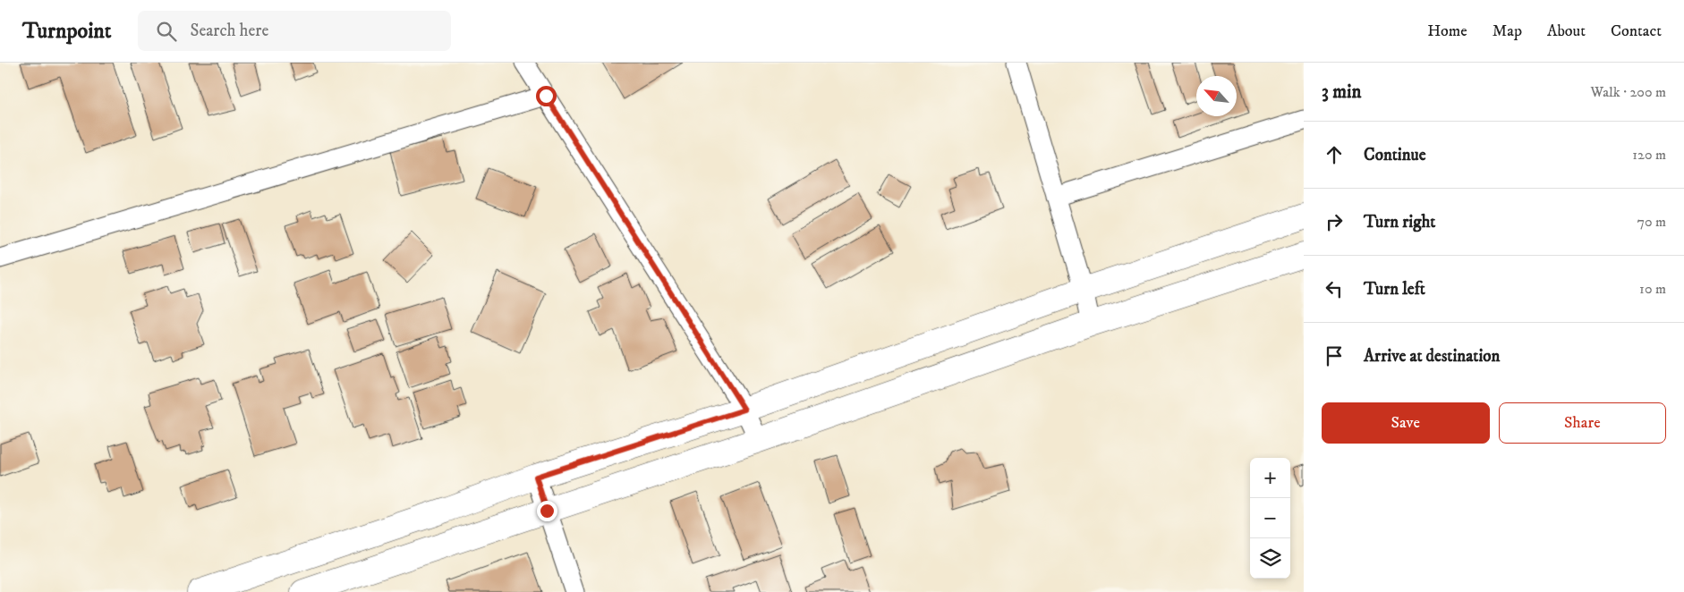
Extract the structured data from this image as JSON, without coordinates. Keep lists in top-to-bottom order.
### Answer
{
  "north": "top left",
  "page": {
    "header": "Turnpoint",
    "search": "Search here",
    "nav": [
      "Home",
      "Map",
      "About",
      "Contact"
    ],
    "heading": ["3 min", "Walk · 200 m"],
    "list": [
      ["Continue", "120 m"],
      ["Turn right", "70 m"],
      ["Turn left", "10 m"],
      "Arrive at destination"
    ],
    "buttons": ["Save", "Share"],
    "map_buttons": ["+", "−"]
  }
}
